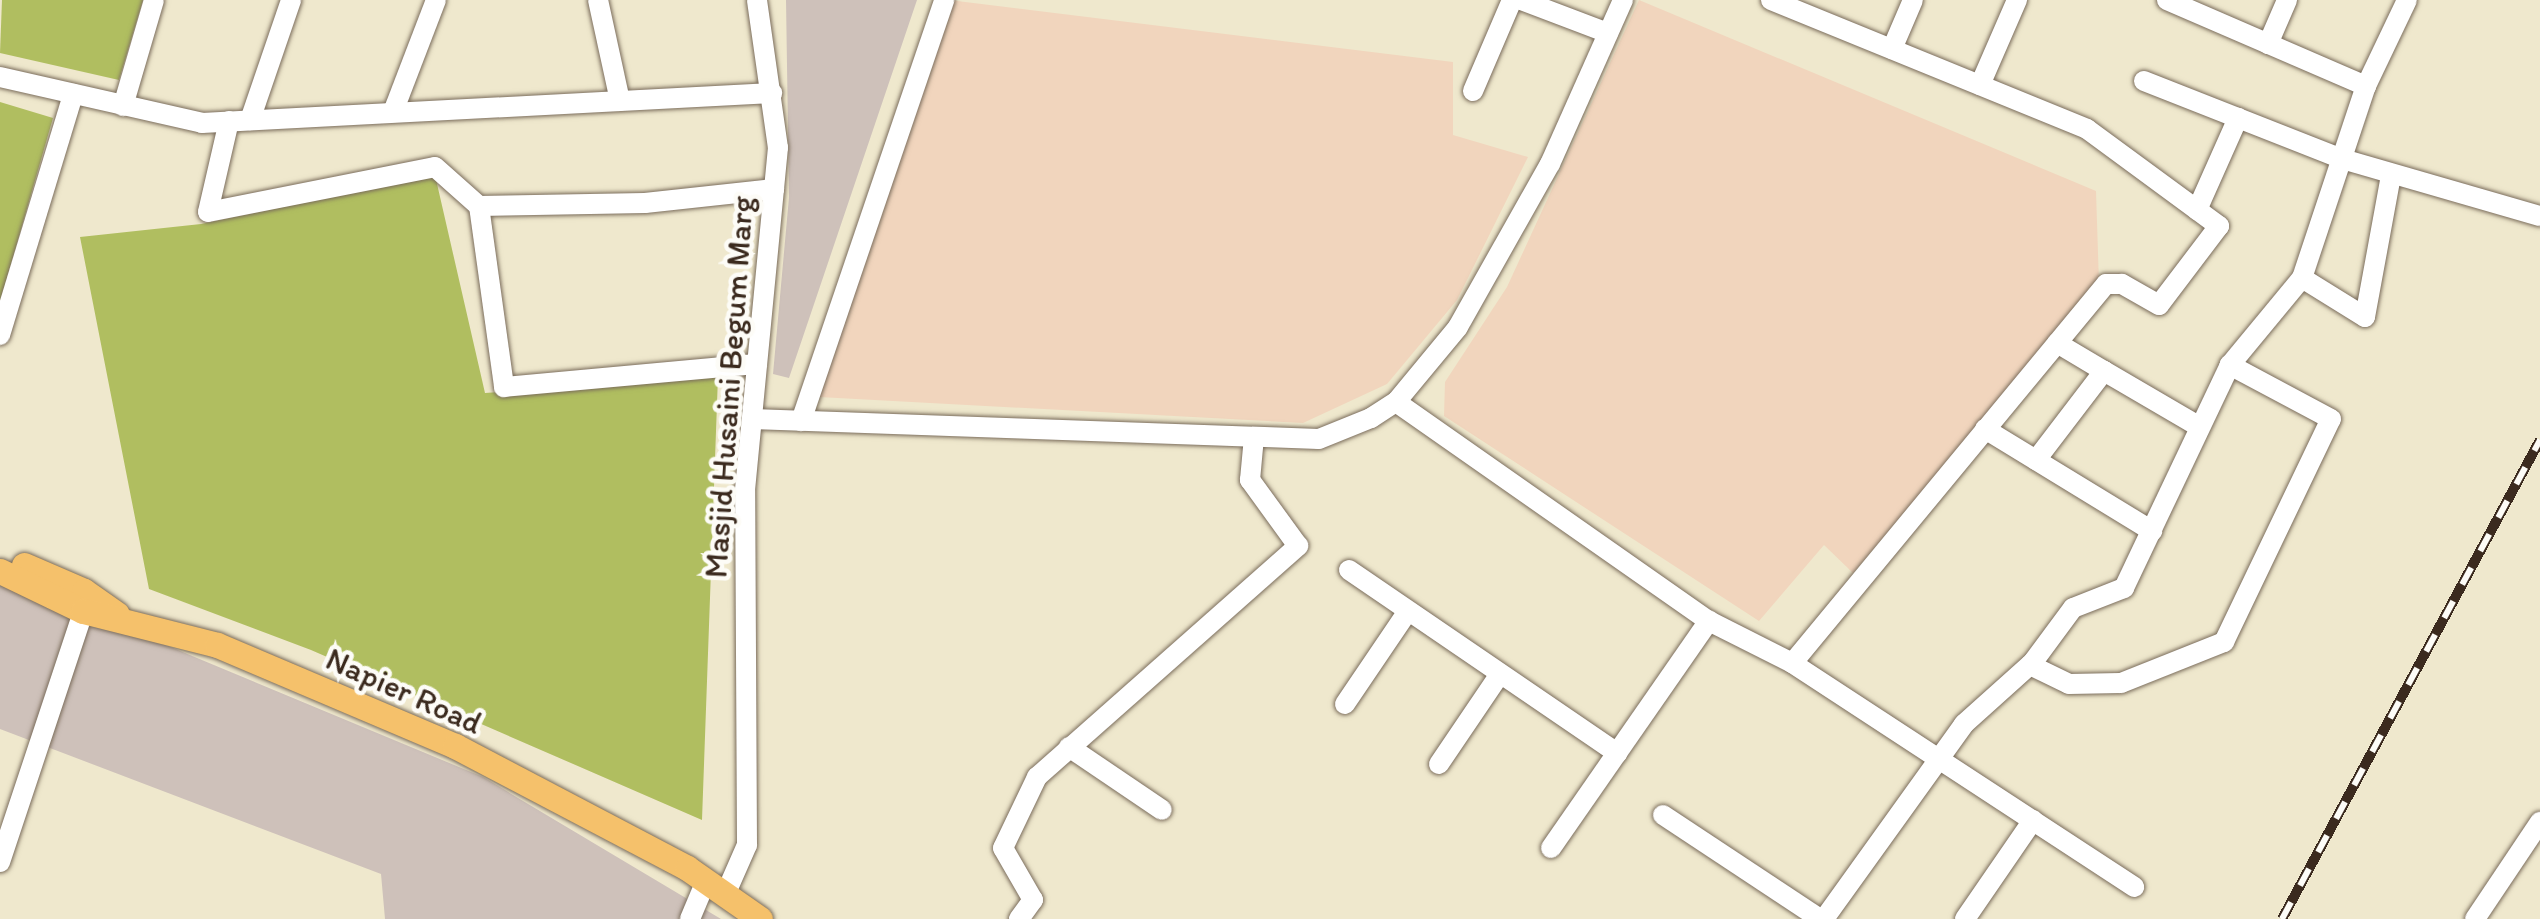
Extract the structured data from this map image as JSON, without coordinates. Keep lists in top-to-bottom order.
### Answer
{
  "streets": {
    "main road": ["Napier Road"],
    "street": ["Masjid Husaini Begum Marg"]
  },
  "crossings": [
    ["Masjid Husaini Begum Marg", "Napier Road"]
  ]
}
